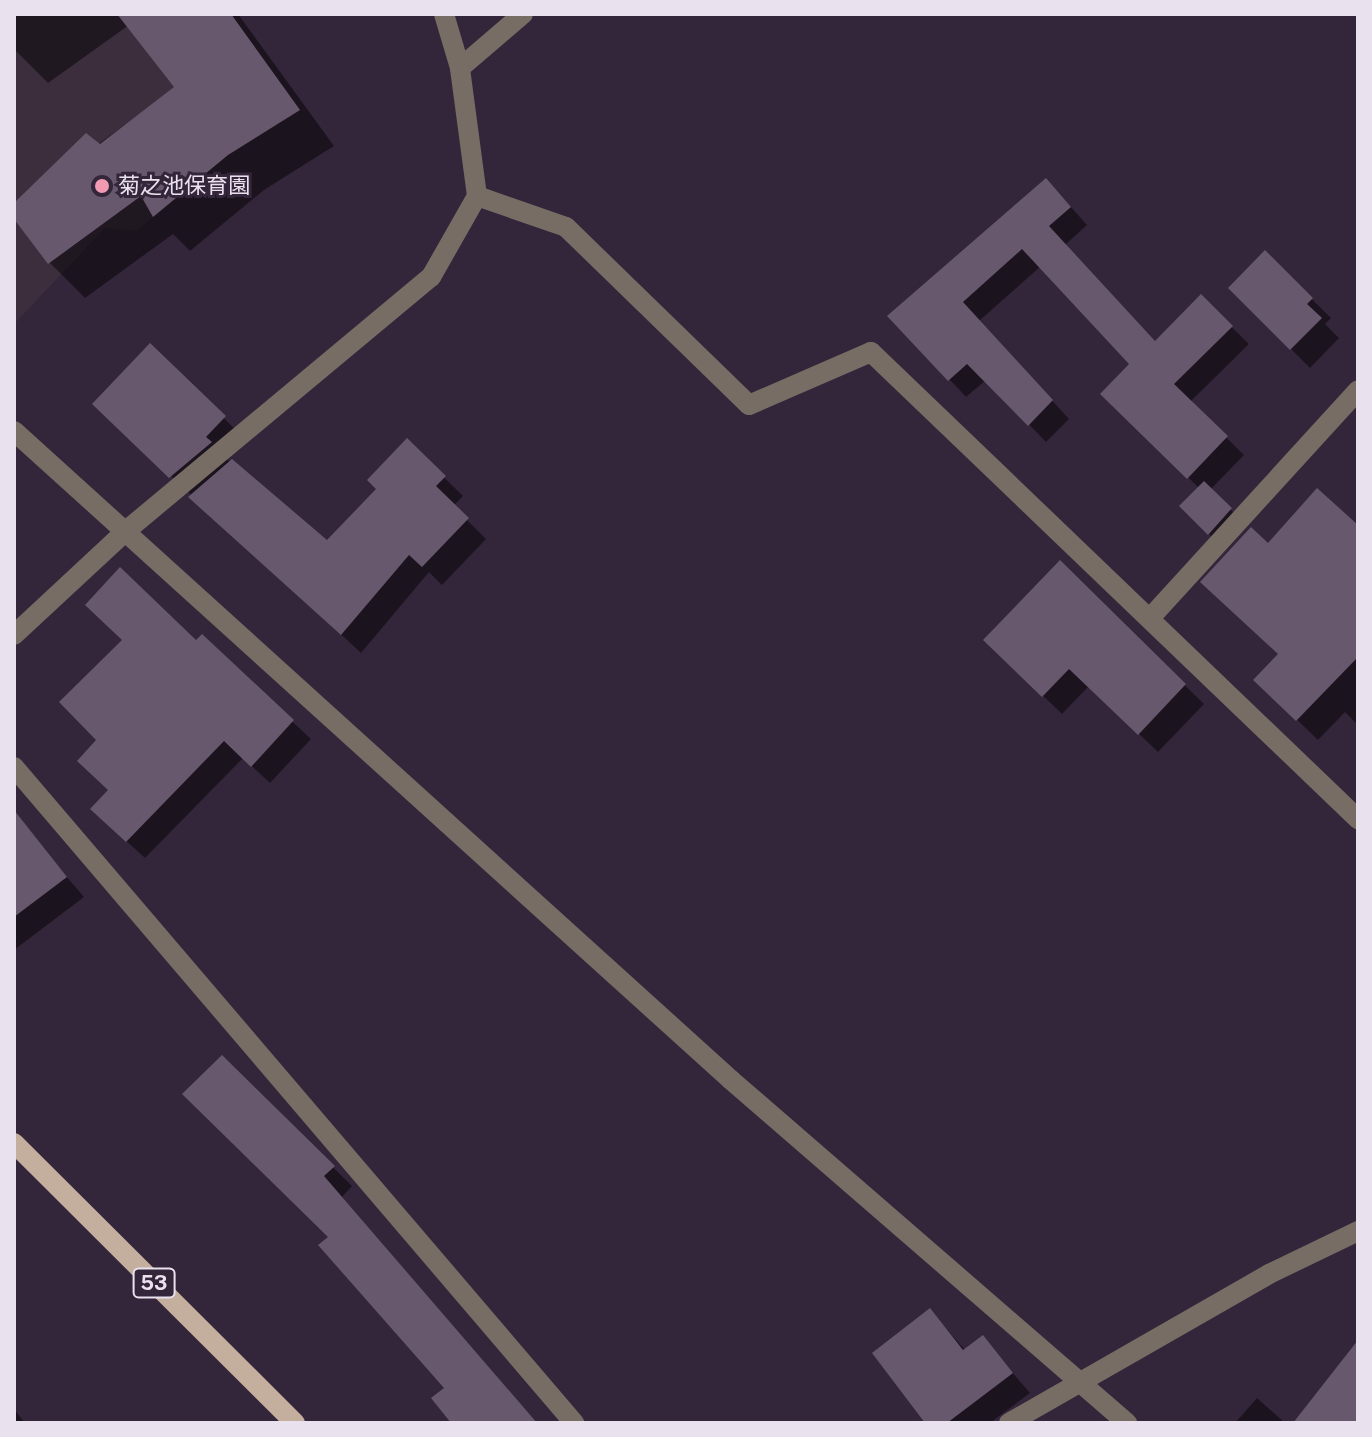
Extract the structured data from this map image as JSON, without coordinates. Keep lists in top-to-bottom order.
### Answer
{
  "streets": {
    "main road": ["53"]
  },
  "places": ["菊之池保育園"]
}
